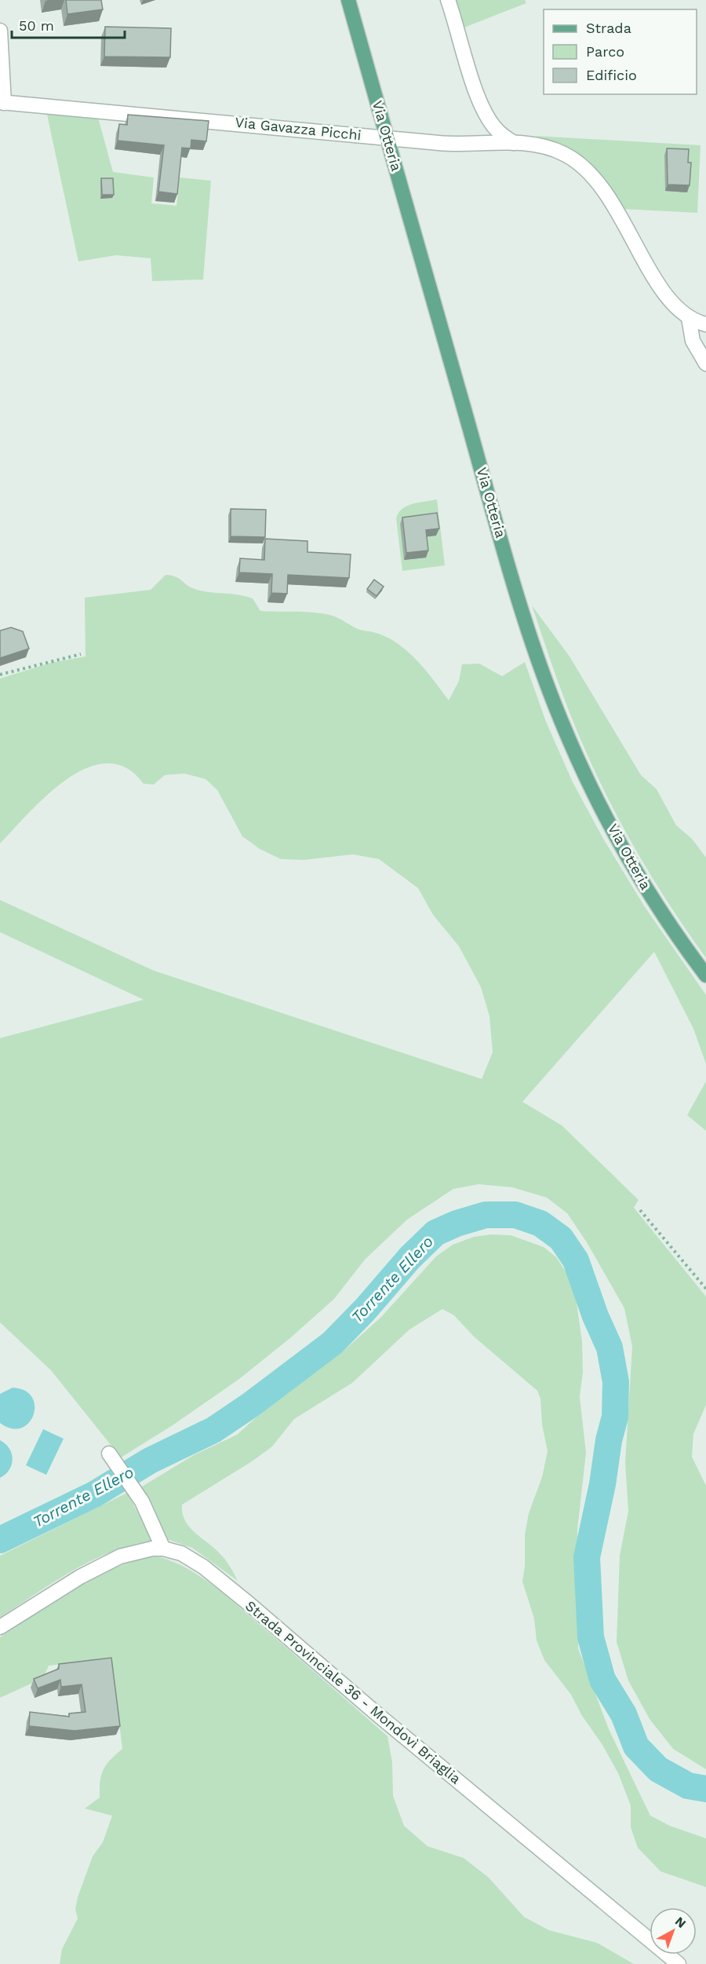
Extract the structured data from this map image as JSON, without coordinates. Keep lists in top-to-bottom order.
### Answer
{
  "streets": {
    "main road": ["Via Otteria"],
    "street": ["Via Gavazza Picchi", "Strada Provinciale 36 - Mondovì Briaglia"]
  },
  "crossings": [
    ["Via Gavazza Picchi", "Via Otteria"]
  ],
  "water": ["Torrente Ellero"],
  "legend": ["Strada", "Parco", "Edificio"],
  "scale_bar": "50 m",
  "north": "top right"
}
